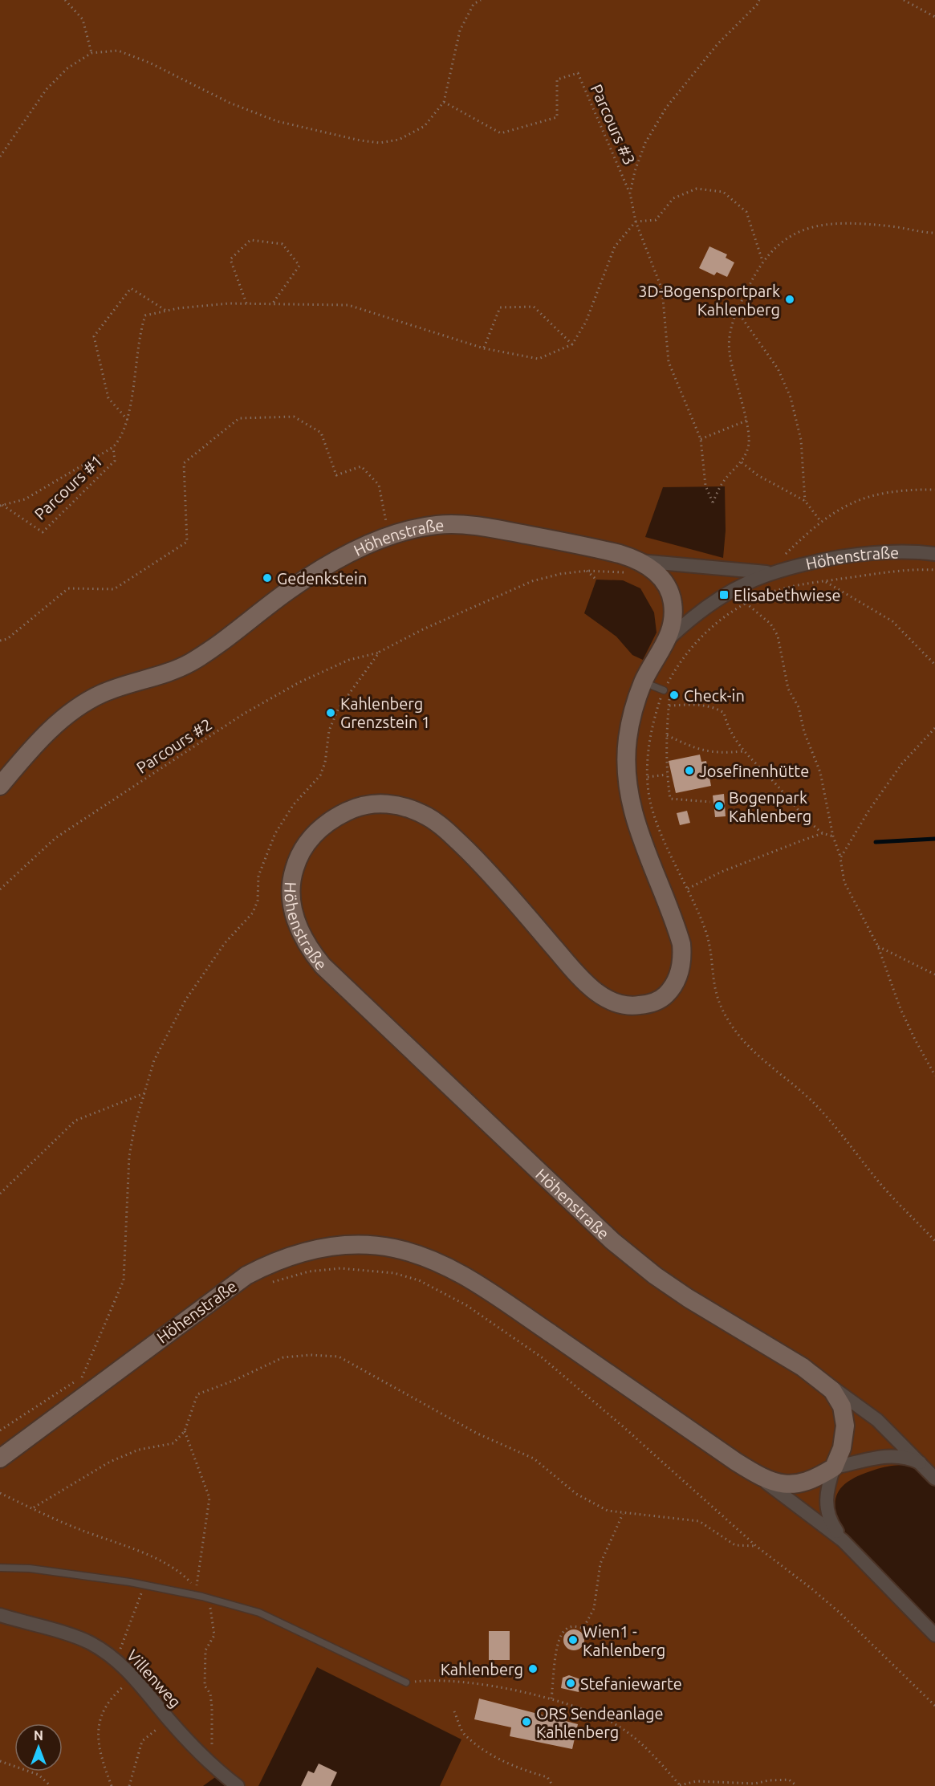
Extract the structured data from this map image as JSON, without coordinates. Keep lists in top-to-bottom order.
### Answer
{
  "streets": {
    "street": ["Höhenstraße", "Villenweg"],
    "path": ["Parcours #3", "Parcours #1", "Parcours #2"]
  },
  "crossings": [
    ["Höhenstraße", "Parcours #2"]
  ],
  "places": {
    "other": [
      "3D-Bogensportpark Kahlenberg",
      "Gedenkstein",
      "Check-in",
      "Kahlenberg Grenzstein 1",
      "Josefinenhütte",
      "Bogenpark Kahlenberg",
      "Wien1 - Kahlenberg",
      "Kahlenberg",
      "Stefaniewarte",
      "ORS Sendeanlage Kahlenberg"
    ],
    "transit": ["Elisabethwiese"]
  },
  "north": "top"
}
